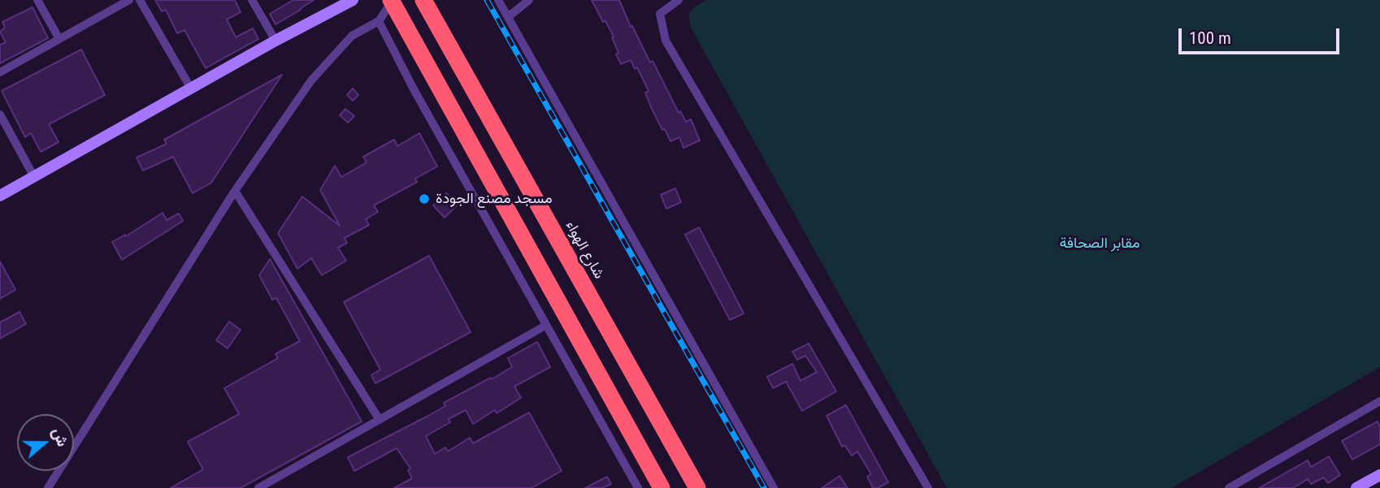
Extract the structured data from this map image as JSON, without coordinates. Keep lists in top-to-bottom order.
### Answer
{
  "streets": {
    "highway": ["شارع الهواء"]
  },
  "parks": ["مقابر الصحافة"],
  "places": ["مسجد مصنع الجودة"],
  "scale_bar": "100 m",
  "north": "right"
}
